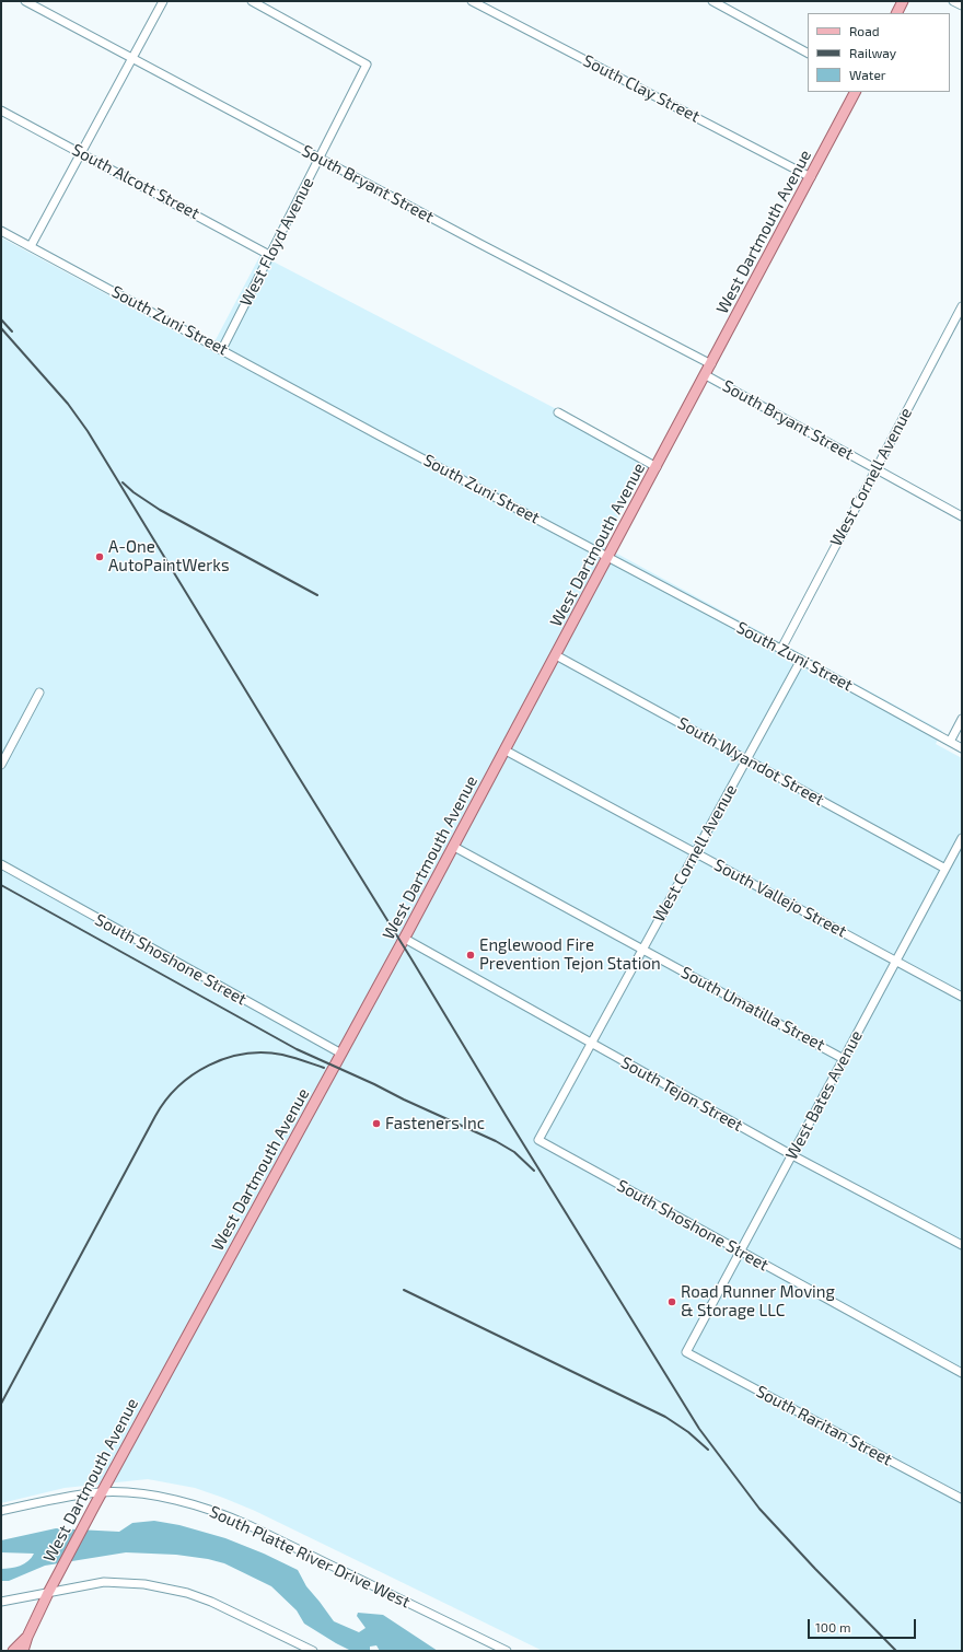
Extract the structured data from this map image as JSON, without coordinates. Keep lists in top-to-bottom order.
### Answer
{
  "streets": {
    "main road": ["West Dartmouth Avenue"],
    "street": [
      "South Clay Street",
      "South Alcott Street",
      "South Bryant Street",
      "West Floyd Avenue",
      "South Zuni Street",
      "West Cornell Avenue",
      "South Wyandot Street",
      "South Vallejo Street",
      "South Shoshone Street",
      "South Umatilla Street",
      "South Tejon Street",
      "West Bates Avenue",
      "South Raritan Street",
      "South Platte River Drive West"
    ]
  },
  "crossings": [
    ["South Clay Street", "West Dartmouth Avenue"],
    ["South Alcott Street", "West Floyd Avenue"],
    ["South Bryant Street", "West Dartmouth Avenue"],
    ["South Bryant Street", "West Floyd Avenue"],
    ["South Bryant Street", "West Cornell Avenue"],
    ["West Dartmouth Avenue", "South Zuni Street"],
    ["West Dartmouth Avenue", "South Wyandot Street"],
    ["West Dartmouth Avenue", "South Vallejo Street"],
    ["West Dartmouth Avenue", "South Shoshone Street"],
    ["West Dartmouth Avenue", "South Umatilla Street"],
    ["West Dartmouth Avenue", "South Tejon Street"],
    ["West Dartmouth Avenue", "South Platte River Drive West"],
    ["West Floyd Avenue", "South Zuni Street"],
    ["South Zuni Street", "West Cornell Avenue"],
    ["West Cornell Avenue", "South Wyandot Street"],
    ["West Cornell Avenue", "South Vallejo Street"],
    ["West Cornell Avenue", "South Shoshone Street"],
    ["West Cornell Avenue", "South Umatilla Street"],
    ["West Cornell Avenue", "South Tejon Street"],
    ["South Wyandot Street", "West Bates Avenue"],
    ["South Vallejo Street", "West Bates Avenue"],
    ["South Shoshone Street", "West Bates Avenue"],
    ["South Umatilla Street", "West Bates Avenue"],
    ["South Tejon Street", "West Bates Avenue"],
    ["West Bates Avenue", "South Raritan Street"]
  ],
  "places": [
    "A-One AutoPaintWerks",
    "Englewood Fire Prevention Tejon Station",
    "Fasteners Inc",
    "Road Runner Moving & Storage LLC"
  ],
  "legend": ["Road", "Railway", "Water"],
  "scale_bar": "100 m"
}
